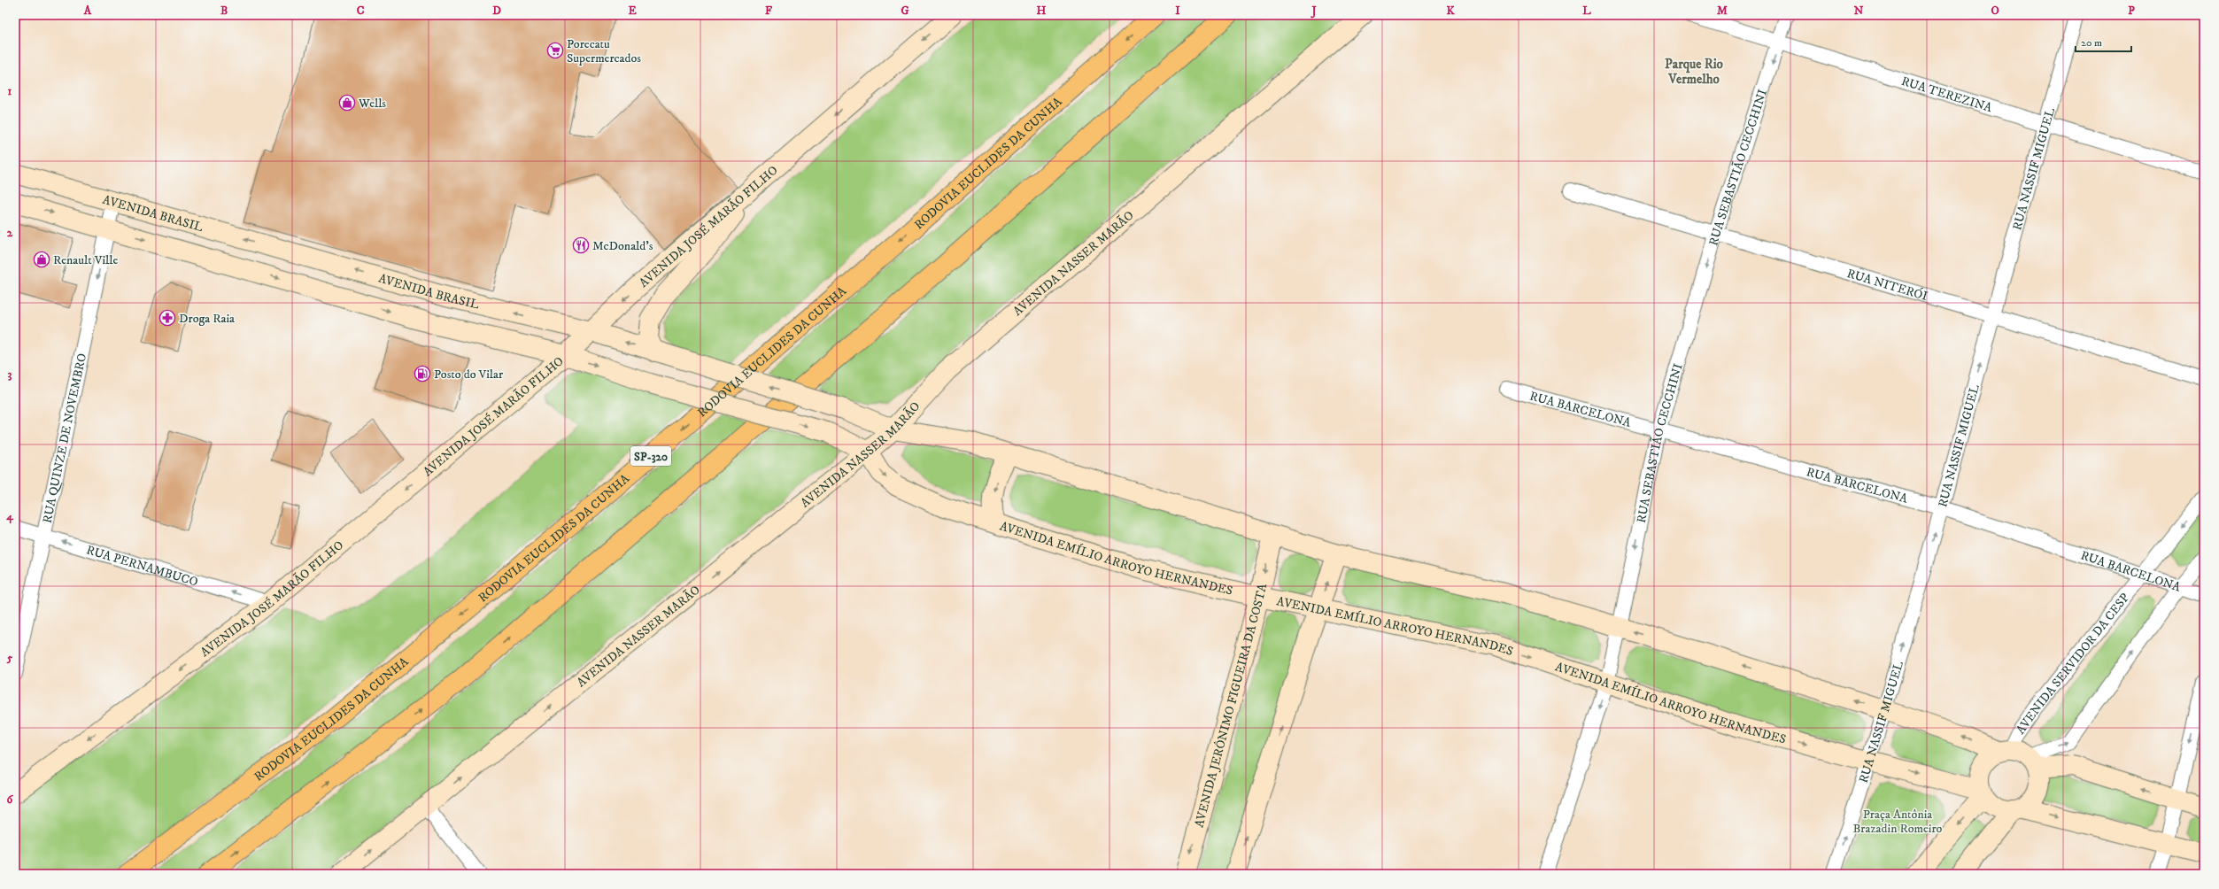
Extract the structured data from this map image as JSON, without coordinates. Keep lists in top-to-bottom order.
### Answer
{
  "streets": {
    "highway": ["RODOVIA EUCLIDES DA CUNHA", "SP-320"],
    "main road": [
      "AVENIDA BRASIL",
      "AVENIDA JOSÉ MARÃO FILHO",
      "AVENIDA NASSER MARÃO",
      "AVENIDA EMÍLIO ARROYO HERNANDES",
      "AVENIDA JERÔNIMO FIGUEIRA DA COSTA"
    ],
    "street": [
      "RUA TEREZINA",
      "RUA SEBASTIÃO CECCHINI",
      "RUA NASSIF MIGUEL",
      "RUA NITERÓI",
      "RUA BARCELONA",
      "RUA QUINZE DE NOVEMBRO",
      "RUA PERNAMBUCO",
      "AVENIDA SERVIDOR DA CESP"
    ]
  },
  "crossings": [
    ["RUA TEREZINA", "RUA SEBASTIÃO CECCHINI"],
    ["RUA TEREZINA", "RUA NASSIF MIGUEL"],
    ["RUA SEBASTIÃO CECCHINI", "RUA NITERÓI"],
    ["RUA SEBASTIÃO CECCHINI", "RUA BARCELONA"],
    ["RUA SEBASTIÃO CECCHINI", "AVENIDA EMÍLIO ARROYO HERNANDES"],
    ["RUA NASSIF MIGUEL", "RUA NITERÓI"],
    ["RUA NASSIF MIGUEL", "RUA BARCELONA"],
    ["RUA NASSIF MIGUEL", "AVENIDA EMÍLIO ARROYO HERNANDES"],
    ["AVENIDA BRASIL", "AVENIDA JOSÉ MARÃO FILHO"],
    ["AVENIDA BRASIL", "AVENIDA NASSER MARÃO"],
    ["AVENIDA BRASIL", "RUA QUINZE DE NOVEMBRO"],
    ["AVENIDA JOSÉ MARÃO FILHO", "RUA PERNAMBUCO"],
    ["AVENIDA NASSER MARÃO", "AVENIDA EMÍLIO ARROYO HERNANDES"],
    ["RUA BARCELONA", "AVENIDA SERVIDOR DA CESP"],
    ["RUA QUINZE DE NOVEMBRO", "RUA PERNAMBUCO"],
    ["AVENIDA EMÍLIO ARROYO HERNANDES", "AVENIDA SERVIDOR DA CESP"],
    ["AVENIDA EMÍLIO ARROYO HERNANDES", "AVENIDA JERÔNIMO FIGUEIRA DA COSTA"]
  ],
  "one_way": [
    "RUA SEBASTIÃO CECCHINI",
    "RUA NASSIF MIGUEL",
    "AVENIDA JOSÉ MARÃO FILHO",
    "AVENIDA NASSER MARÃO",
    "RUA QUINZE DE NOVEMBRO",
    "RUA PERNAMBUCO"
  ],
  "districts": ["Parque Rio Vermelho"],
  "parks": ["Praça Antônia Brazadin Romeiro"],
  "places": {
    "supermarket": ["Porecatu Supermercados"],
    "shop": ["Wells", "Renault Ville"],
    "restaurant": ["McDonald's"],
    "pharmacy": ["Droga Raia"],
    "fuel station": ["Posto do Vilar"]
  },
  "scale_bar": "20 m",
  "grid": {
    "columns": [
      "A",
      "B",
      "C",
      "D",
      "E",
      "F",
      "G",
      "H",
      "I",
      "J",
      "K",
      "L",
      "M",
      "N",
      "O",
      "P"
    ],
    "rows": [
      "1",
      "2",
      "3",
      "4",
      "5",
      "6"
    ]
  }
}
